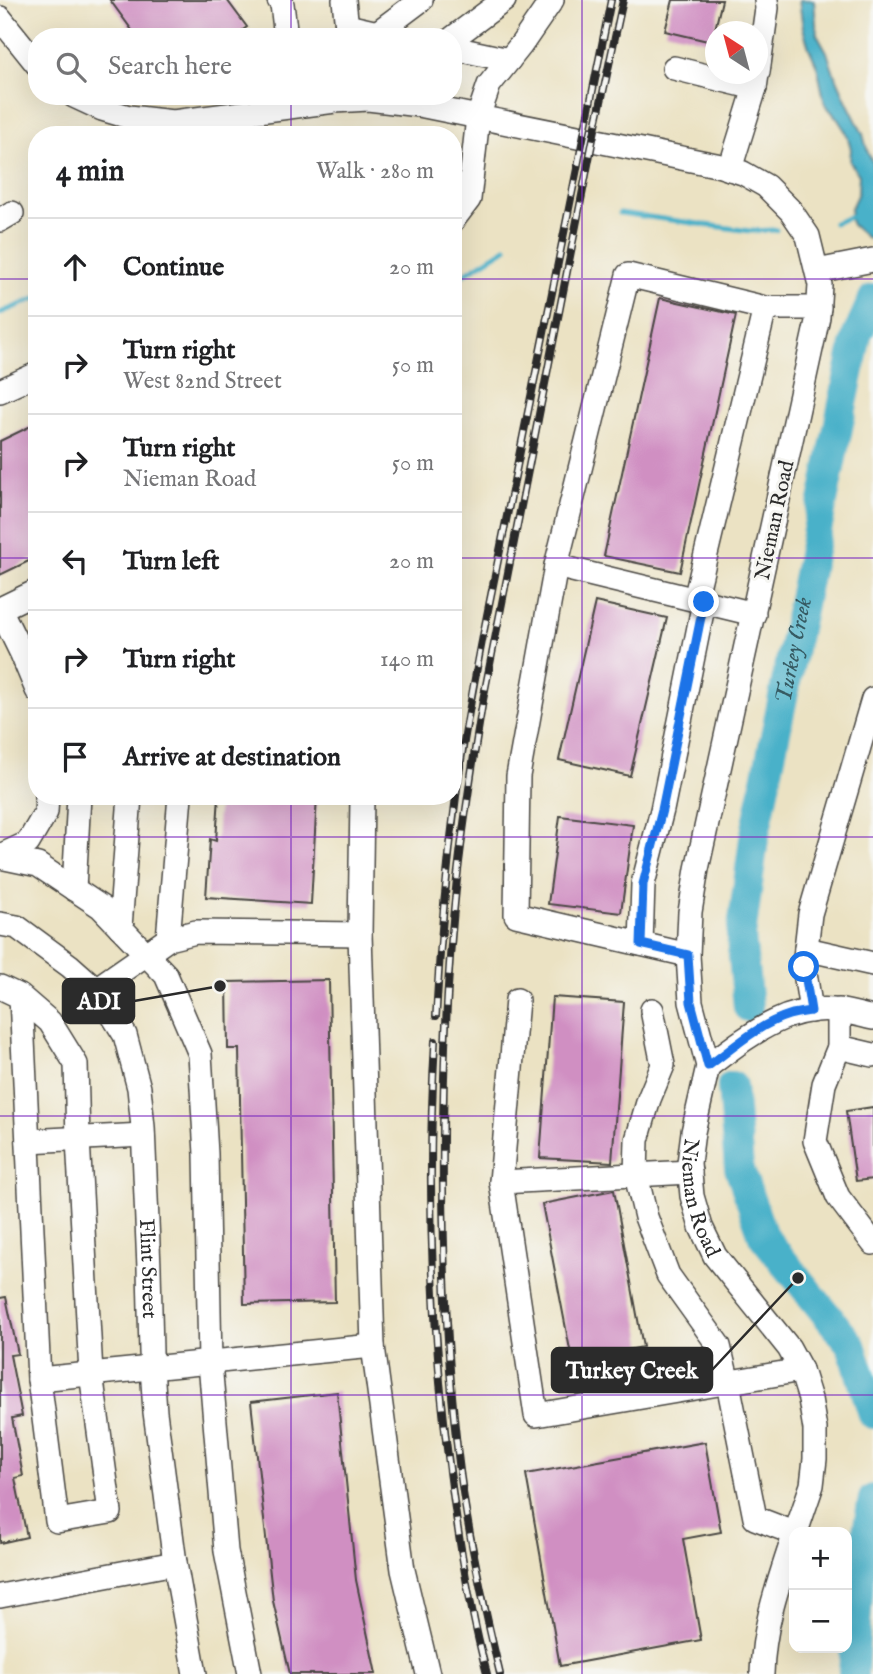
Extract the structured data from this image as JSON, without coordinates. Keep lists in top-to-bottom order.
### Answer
{
  "streets": {
    "street": ["Nieman Road", "Flint Street"]
  },
  "water": ["Turkey Creek"],
  "places": ["ADI", "Turkey Creek"],
  "north": "top left",
  "page": {
    "search": "Search here",
    "heading": ["4 min", "Walk · 280 m"],
    "list": [
      ["Continue", "20 m"],
      ["Turn right", "West 82nd Street", "50 m"],
      ["Turn right", "Nieman Road", "50 m"],
      ["Turn left", "20 m"],
      ["Turn right", "140 m"],
      "Arrive at destination"
    ],
    "map_buttons": ["+", "−"]
  }
}
